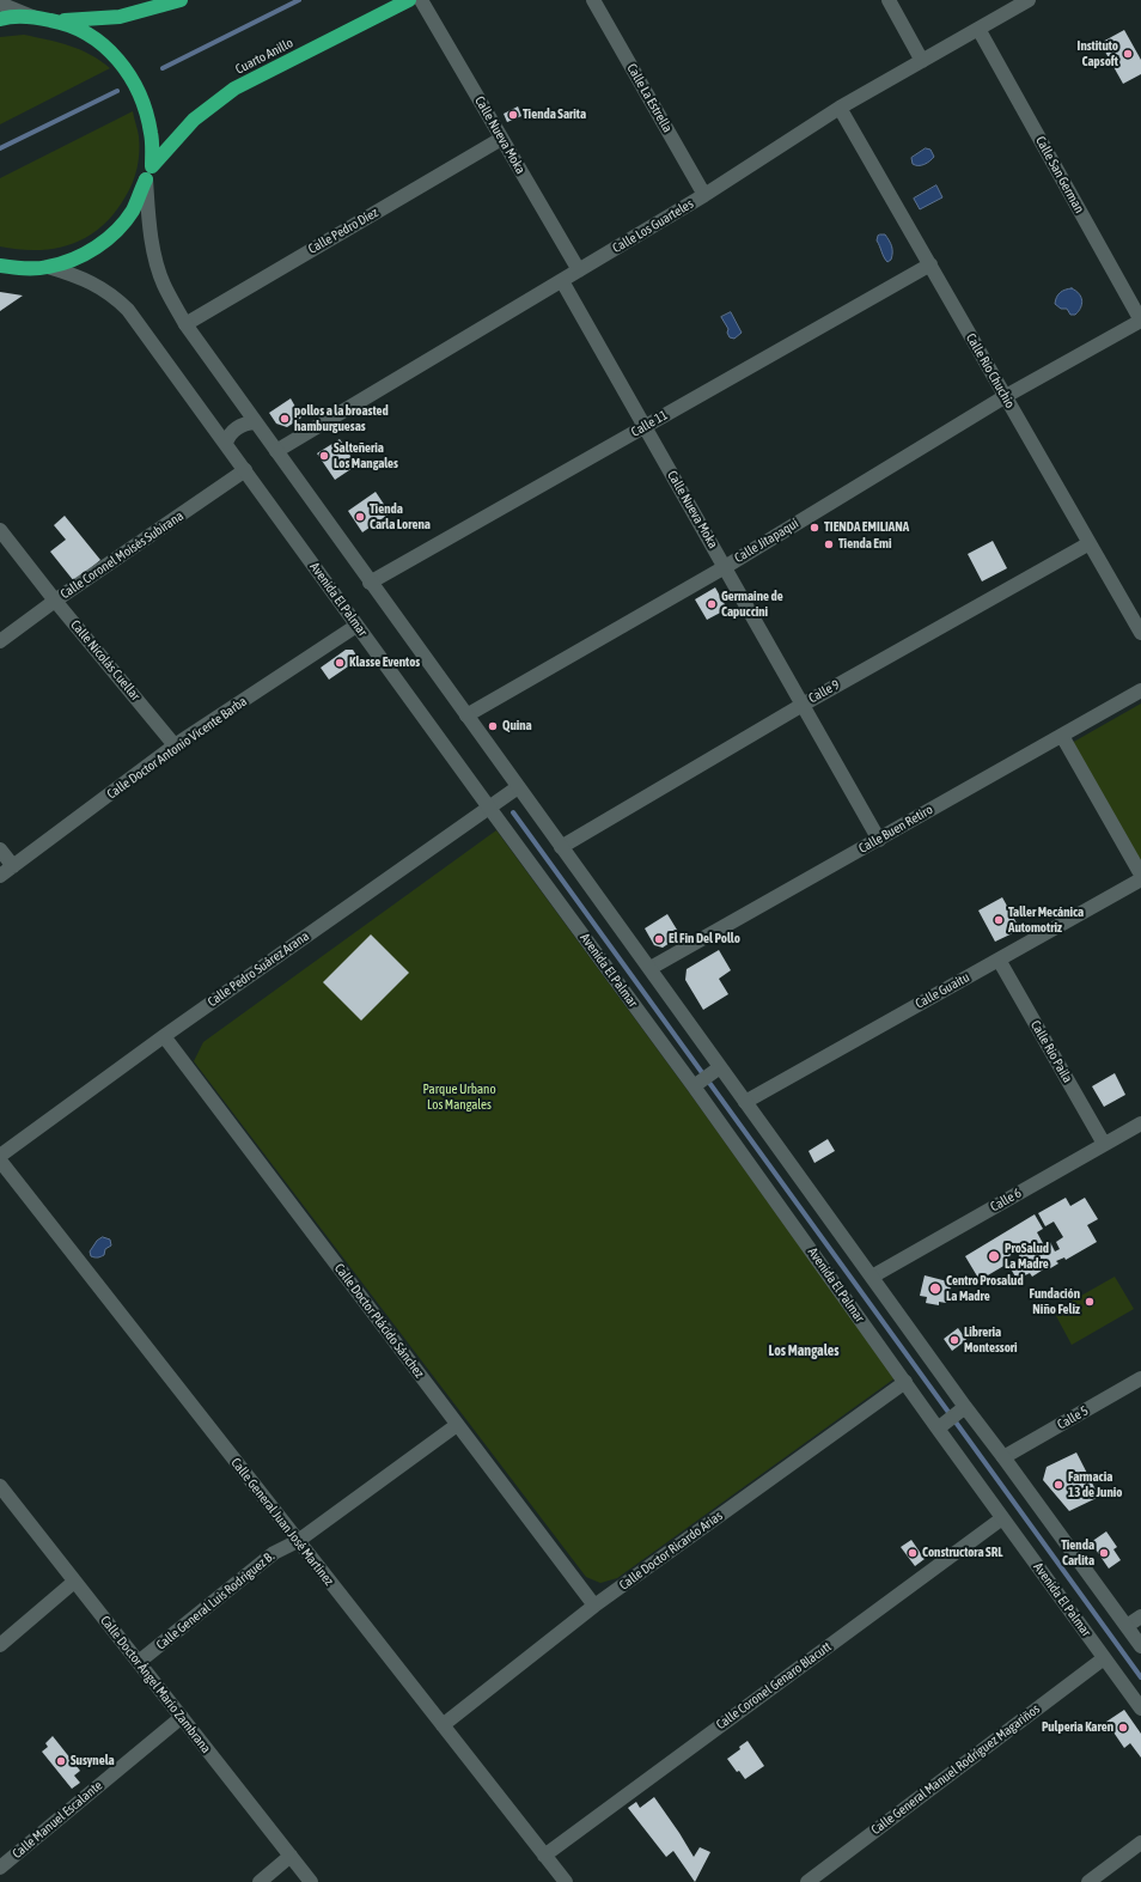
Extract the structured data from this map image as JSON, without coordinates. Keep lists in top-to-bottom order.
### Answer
{
  "streets": {
    "highway": ["Cuarto Anillo"],
    "street": [
      "Calle La Estrella",
      "Calle Nueva Moka",
      "Calle San German",
      "Calle Los Guarteles",
      "Calle Pedro Díez",
      "Calle Río Chuchio",
      "Calle 11",
      "Calle Jitapaqui",
      "Calle Coronel Moisés Subirana",
      "Avenida El Palmar",
      "Calle Nicolás Cuellar",
      "Calle 9",
      "Calle Doctor Antonio Vicente Barba",
      "Calle Buen Retiro",
      "Calle Pedro Suárez Arana",
      "Calle Guaitu",
      "Calle Rio Paila",
      "Calle 6",
      "Calle Doctor Plácido Sánchez",
      "Calle 5",
      "Calle General Juan José Martinez",
      "Calle Doctor Ricardo Arias",
      "Calle General Luis Rodriguez B.",
      "Calle Doctor Ángel Mario Zambrana",
      "Calle Coronel Genaro Blacutt",
      "Calle General Manuel Rodríguez Magariños",
      "Calle Manuel Escalante"
    ]
  },
  "crossings": [
    ["Calle La Estrella", "Calle Los Guarteles"],
    ["Calle Nueva Moka", "Calle Los Guarteles"],
    ["Calle Nueva Moka", "Calle Pedro Díez"],
    ["Calle Nueva Moka", "Calle 11"],
    ["Calle Nueva Moka", "Calle Jitapaqui"],
    ["Calle Nueva Moka", "Calle 9"],
    ["Calle Nueva Moka", "Calle Buen Retiro"],
    ["Calle San German", "Calle Los Guarteles"],
    ["Calle San German", "Calle Jitapaqui"],
    ["Calle Los Guarteles", "Calle Río Chuchio"],
    ["Calle Río Chuchio", "Calle 11"],
    ["Calle Río Chuchio", "Calle Jitapaqui"],
    ["Calle Río Chuchio", "Calle 9"],
    ["Calle Coronel Moisés Subirana", "Avenida El Palmar"],
    ["Calle Coronel Moisés Subirana", "Calle Nicolás Cuellar"],
    ["Avenida El Palmar", "Calle Doctor Antonio Vicente Barba"],
    ["Avenida El Palmar", "Calle Pedro Suárez Arana"],
    ["Avenida El Palmar", "Calle Doctor Ricardo Arias"],
    ["Avenida El Palmar", "Calle Coronel Genaro Blacutt"],
    ["Avenida El Palmar", "Calle General Manuel Rodríguez Magariños"],
    ["Calle Nicolás Cuellar", "Calle Doctor Antonio Vicente Barba"],
    ["Calle Pedro Suárez Arana", "Calle Doctor Plácido Sánchez"],
    ["Calle Guaitu", "Calle Rio Paila"],
    ["Calle Rio Paila", "Calle 6"],
    ["Calle Doctor Plácido Sánchez", "Calle Doctor Ricardo Arias"],
    ["Calle Doctor Plácido Sánchez", "Calle General Luis Rodriguez B."],
    ["Calle General Juan José Martinez", "Calle Doctor Ricardo Arias"],
    ["Calle General Juan José Martinez", "Calle General Luis Rodriguez B."],
    ["Calle General Juan José Martinez", "Calle Coronel Genaro Blacutt"],
    ["Calle General Luis Rodriguez B.", "Calle Doctor Ángel Mario Zambrana"],
    ["Calle Doctor Ángel Mario Zambrana", "Calle Manuel Escalante"]
  ],
  "districts": ["Los Mangales"],
  "parks": ["Parque Urbano Los Mangales"],
  "places": [
    "Instituto Capsoft",
    "Tienda Sarita",
    "pollos a la broasted hamburguesas",
    "Salteñeria Los Mangales",
    "Tienda Carla Lorena",
    "TIENDA EMILIANA",
    "Tienda Emi",
    "Germaine de Capuccini",
    "Klasse Eventos",
    "Quina",
    "Taller Mecánica Automotriz",
    "El Fin Del Pollo",
    "ProSalud La Madre",
    "Centro Prosalud La Madre",
    "Fundación Niño Feliz",
    "Libreria Montessori",
    "Farmacia 13 de Junio",
    "Constructora SRL",
    "Tienda Carlita",
    "Pulperia Karen",
    "Susynela"
  ]
}
